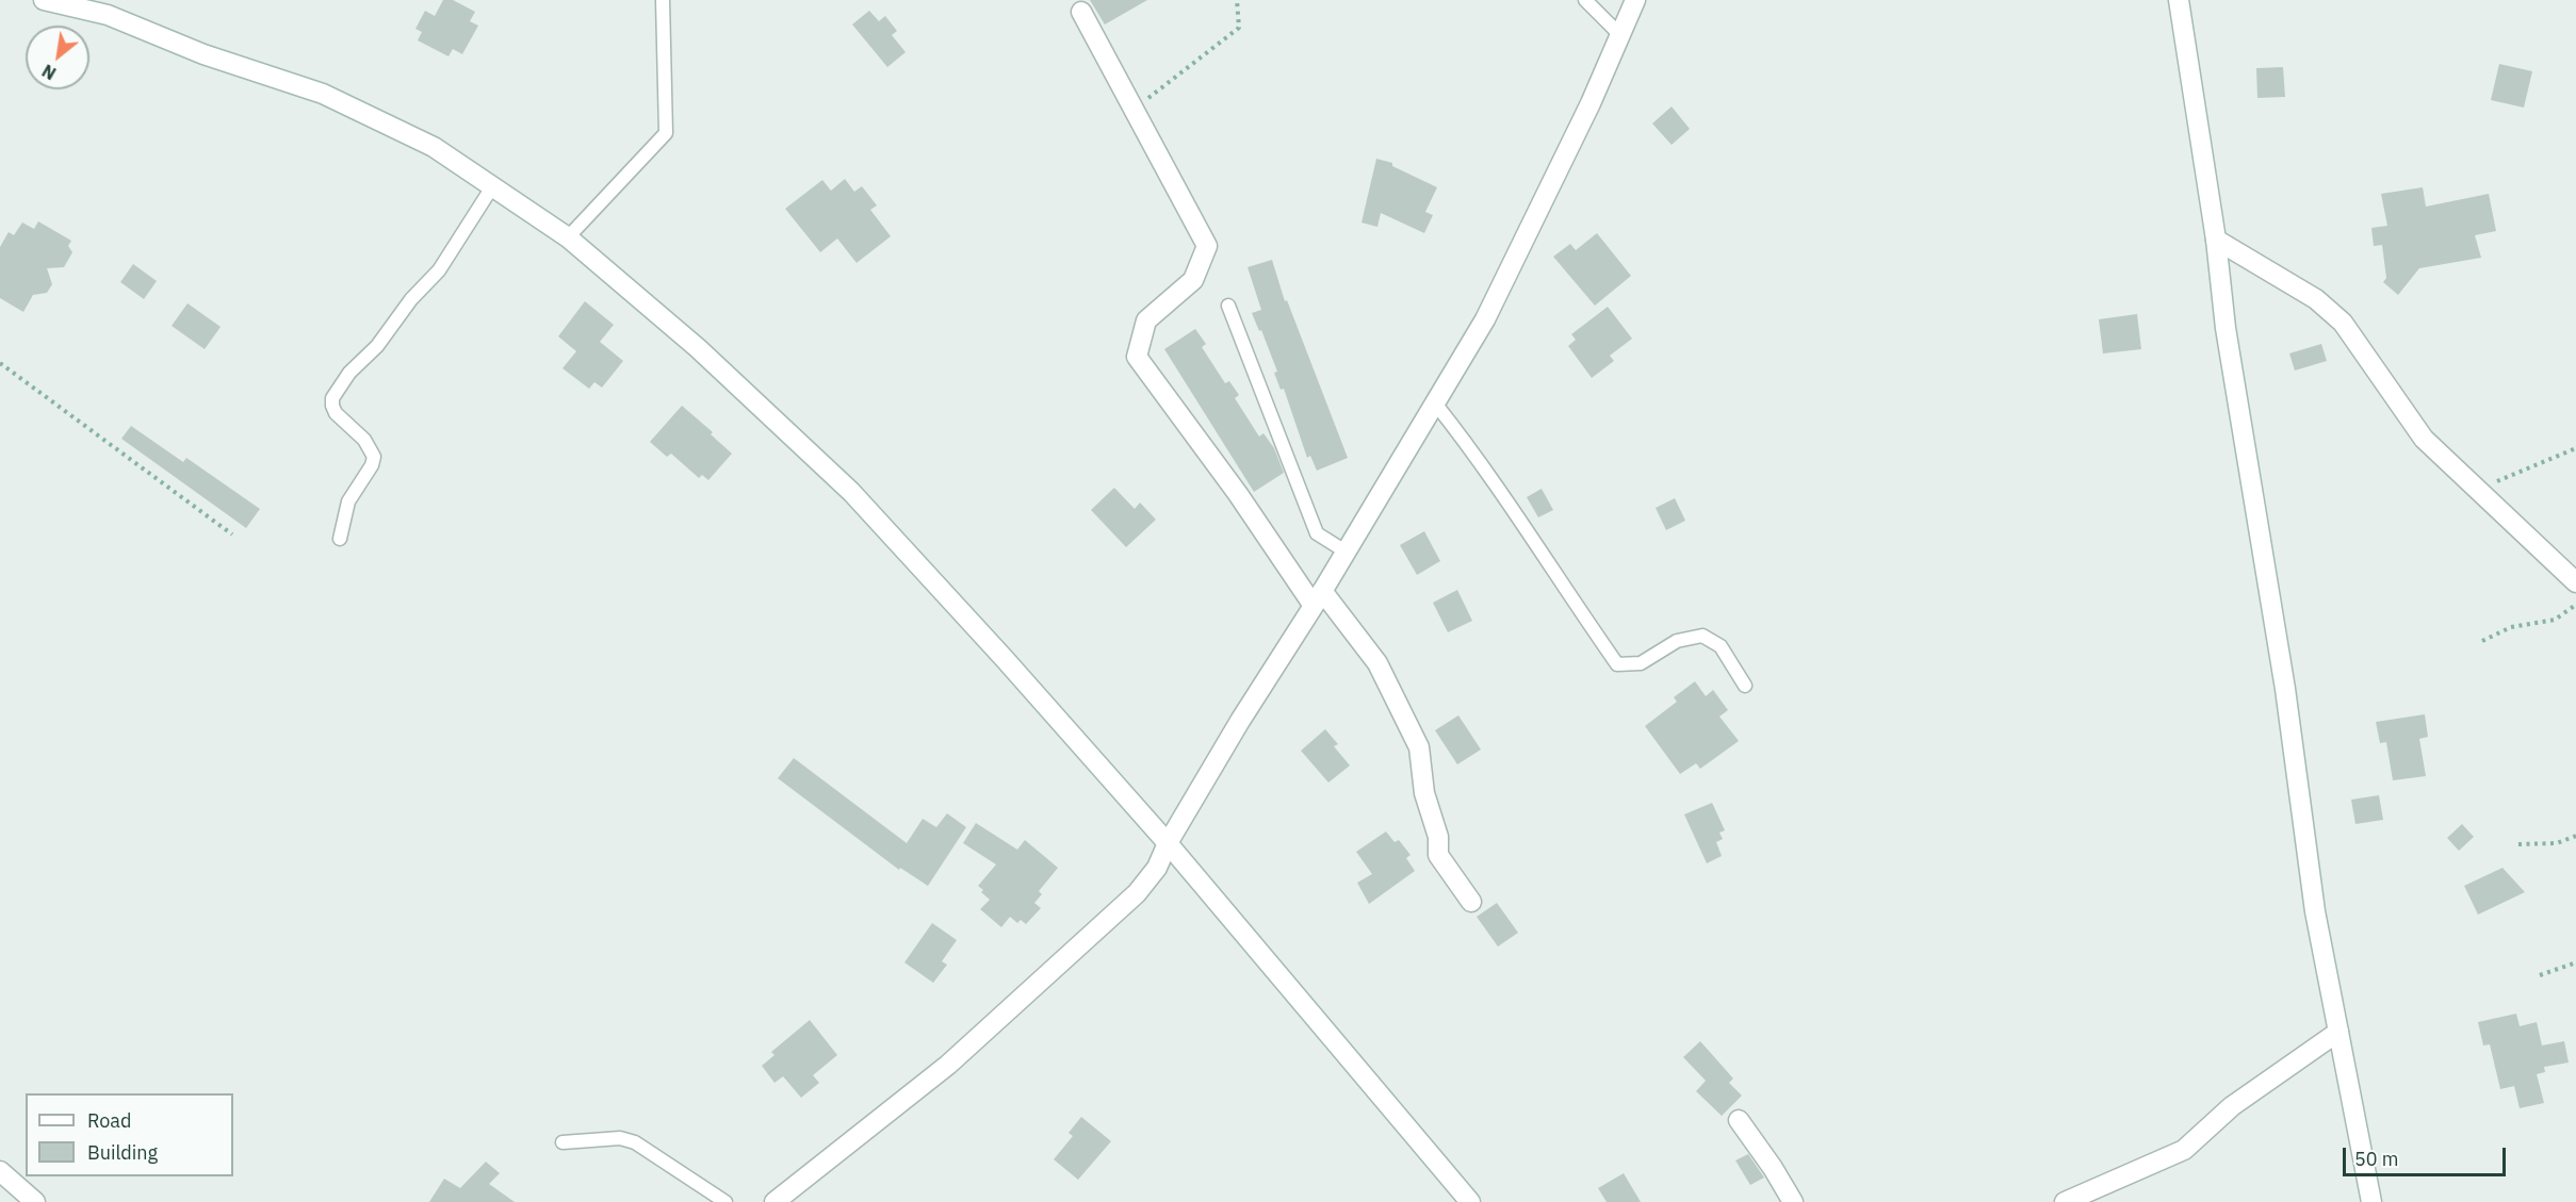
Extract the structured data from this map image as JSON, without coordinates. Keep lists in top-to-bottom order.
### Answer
{
  "legend": ["Road", "Building"],
  "scale_bar": "50 m",
  "north": "bottom left"
}
